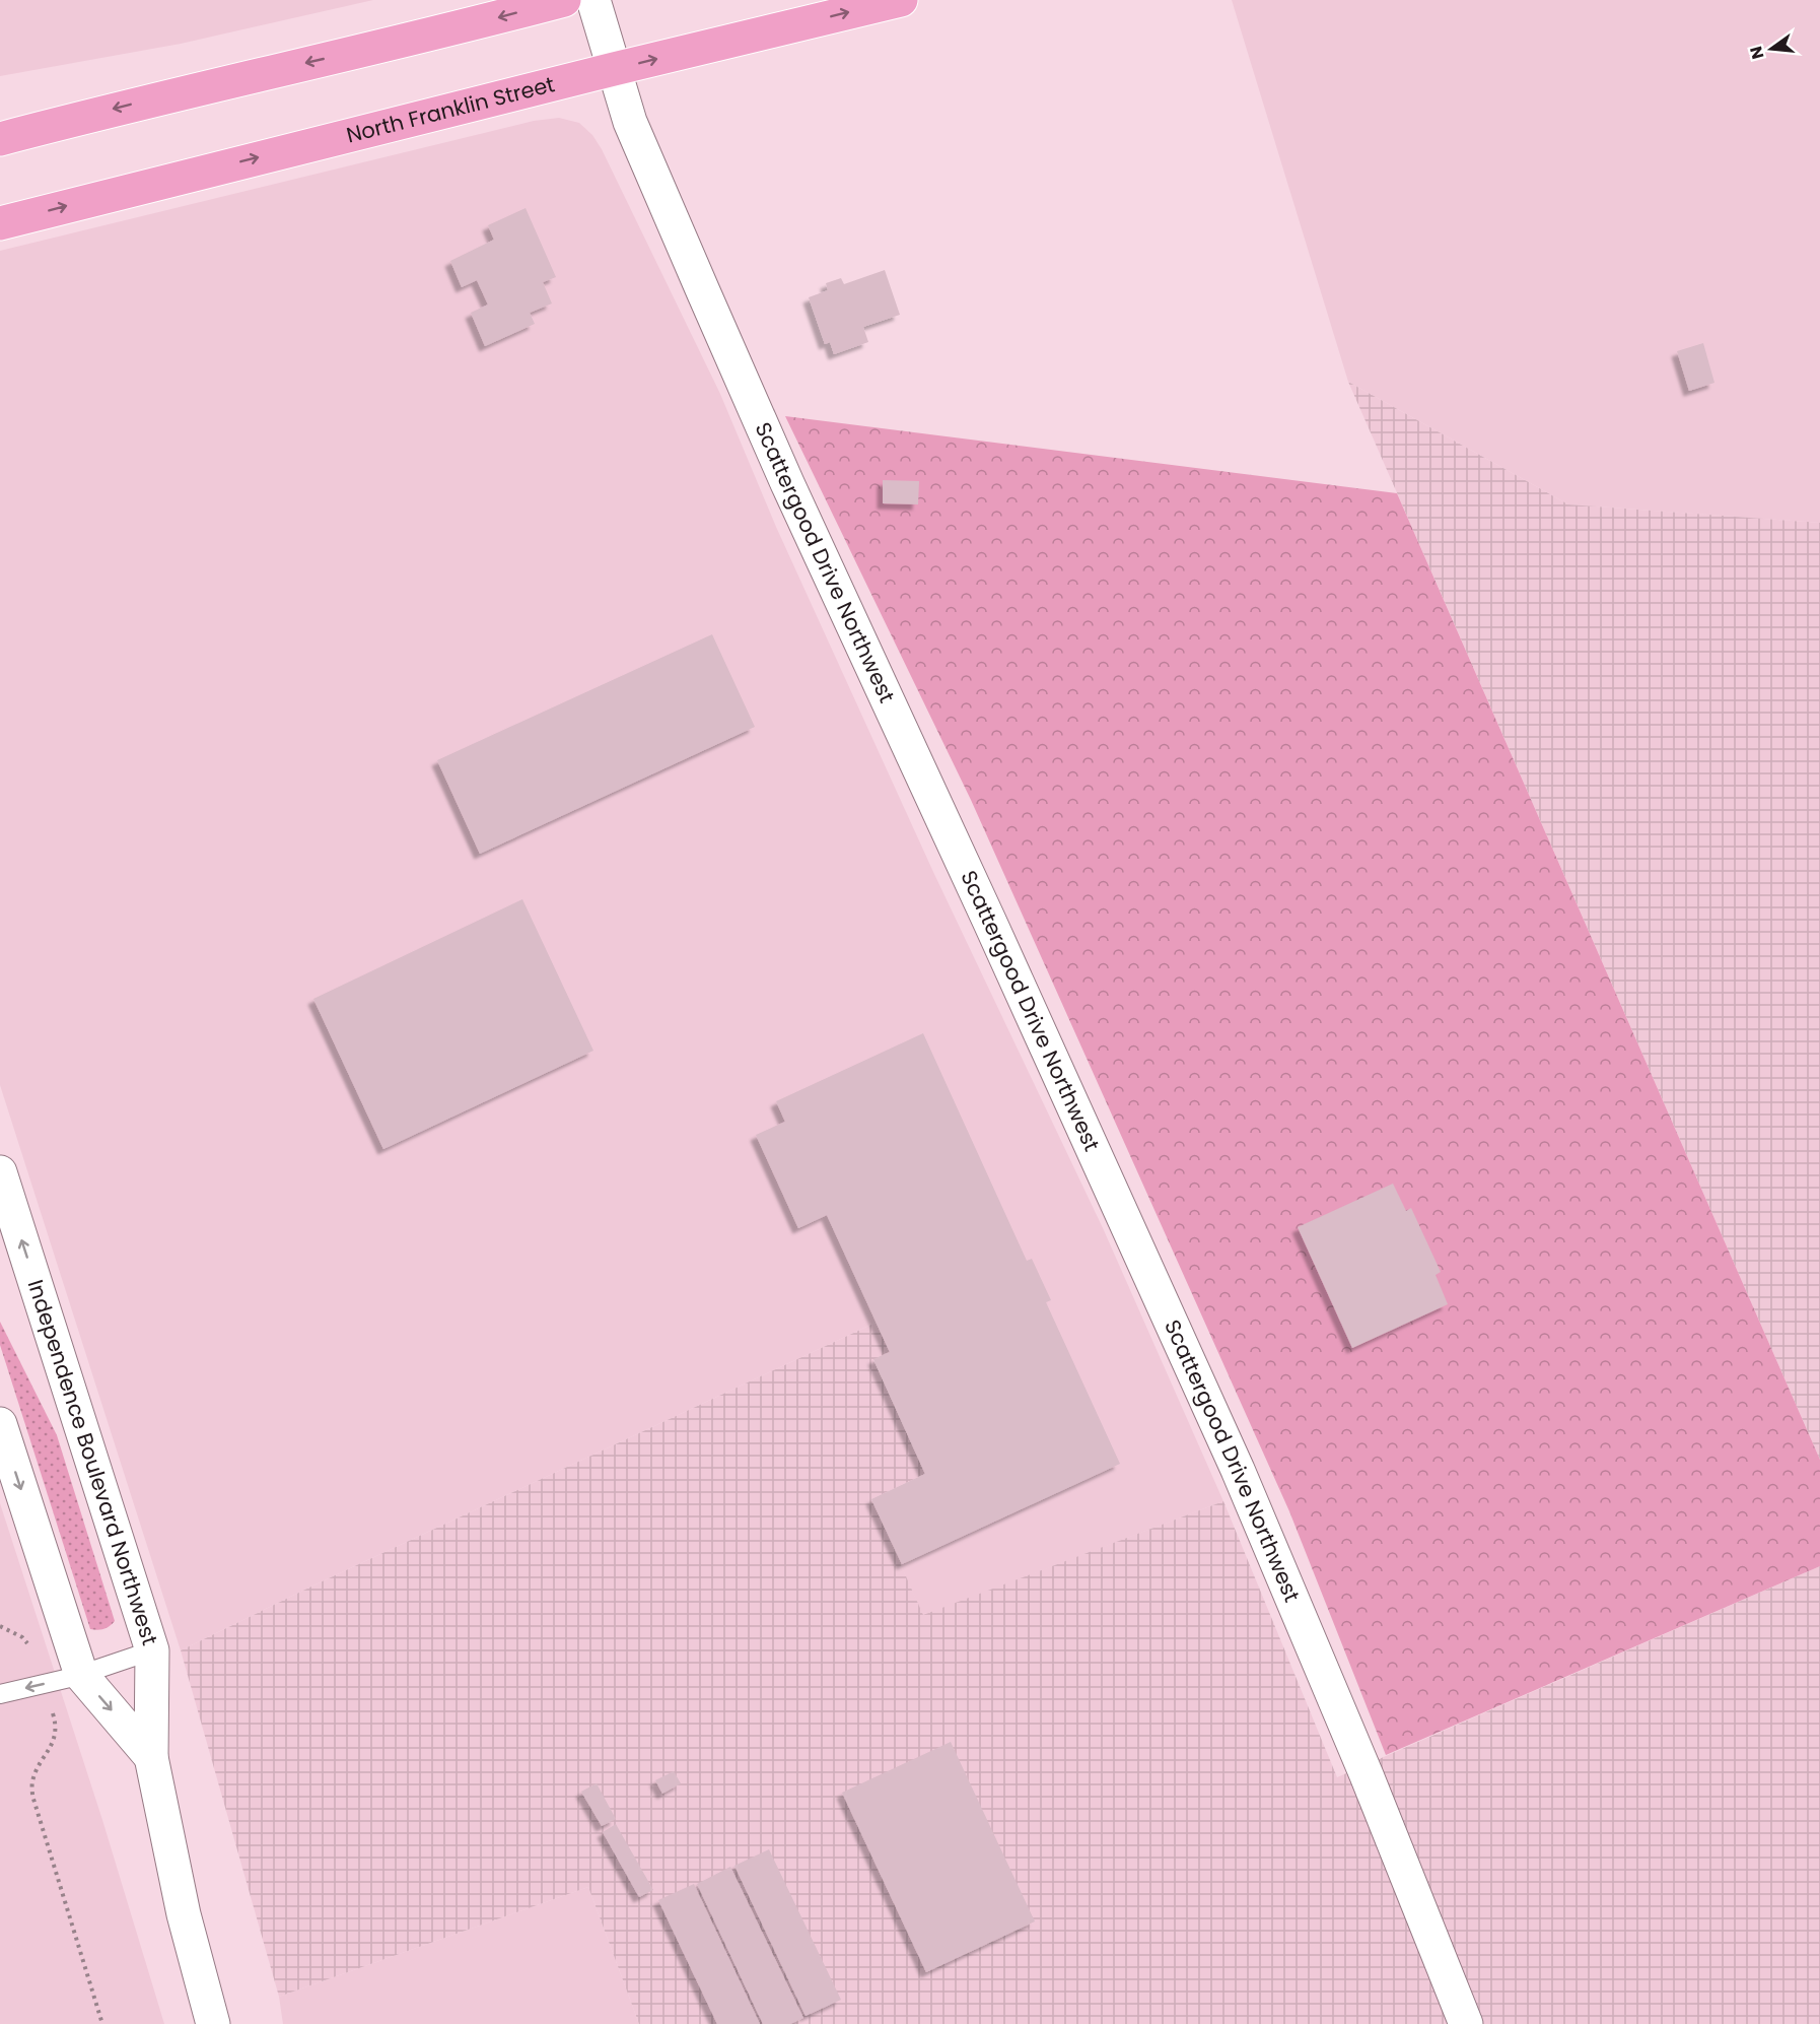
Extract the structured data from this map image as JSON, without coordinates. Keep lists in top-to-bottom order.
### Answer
{
  "streets": {
    "main road": ["North Franklin Street"],
    "street": ["Scattergood Drive Northwest", "Independence Boulevard Northwest"]
  },
  "crossings": [
    ["North Franklin Street", "Scattergood Drive Northwest"]
  ],
  "north": "left"
}
